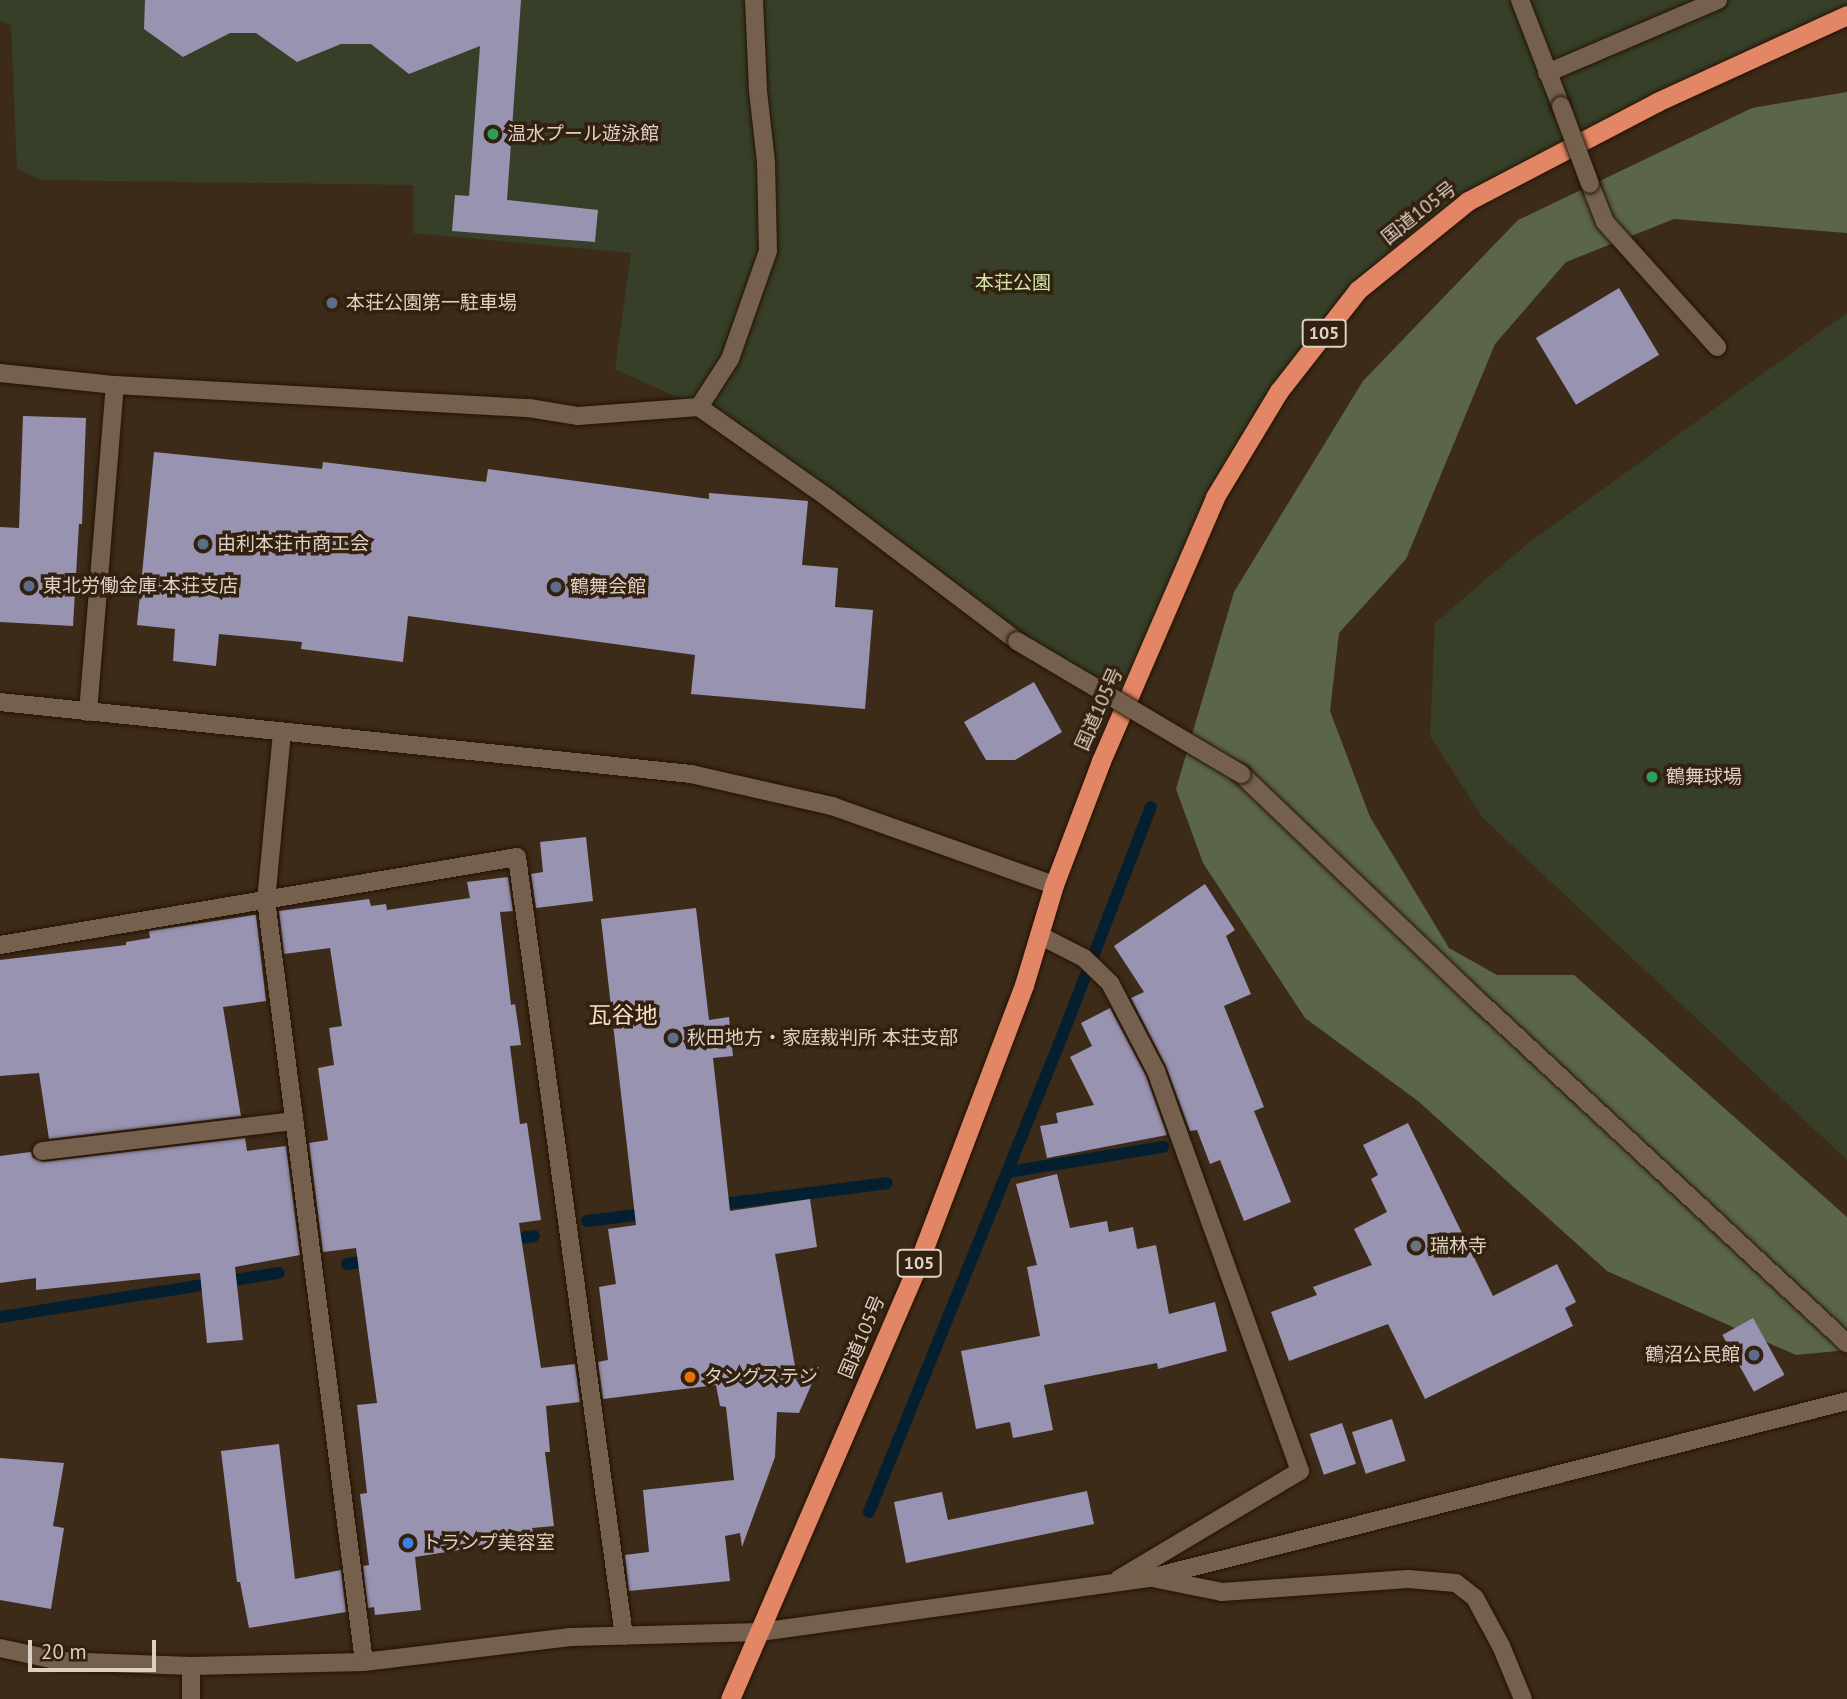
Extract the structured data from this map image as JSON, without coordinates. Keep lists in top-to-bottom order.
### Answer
{
  "streets": {
    "highway": ["国道105号", "105"]
  },
  "districts": ["瓦谷地"],
  "parks": ["本荘公園"],
  "places": [
    "温水プール遊泳館",
    "本荘公園第一駐車場",
    "由利本荘市商工会",
    "東北労働金庫 本荘支店",
    "鶴舞会館",
    "鶴舞球場",
    "秋田地方・家庭裁判所 本荘支部",
    "瑞林寺",
    "鶴沼公民館",
    "タングステン",
    "トランプ美容室"
  ],
  "scale_bar": "20 m"
}
